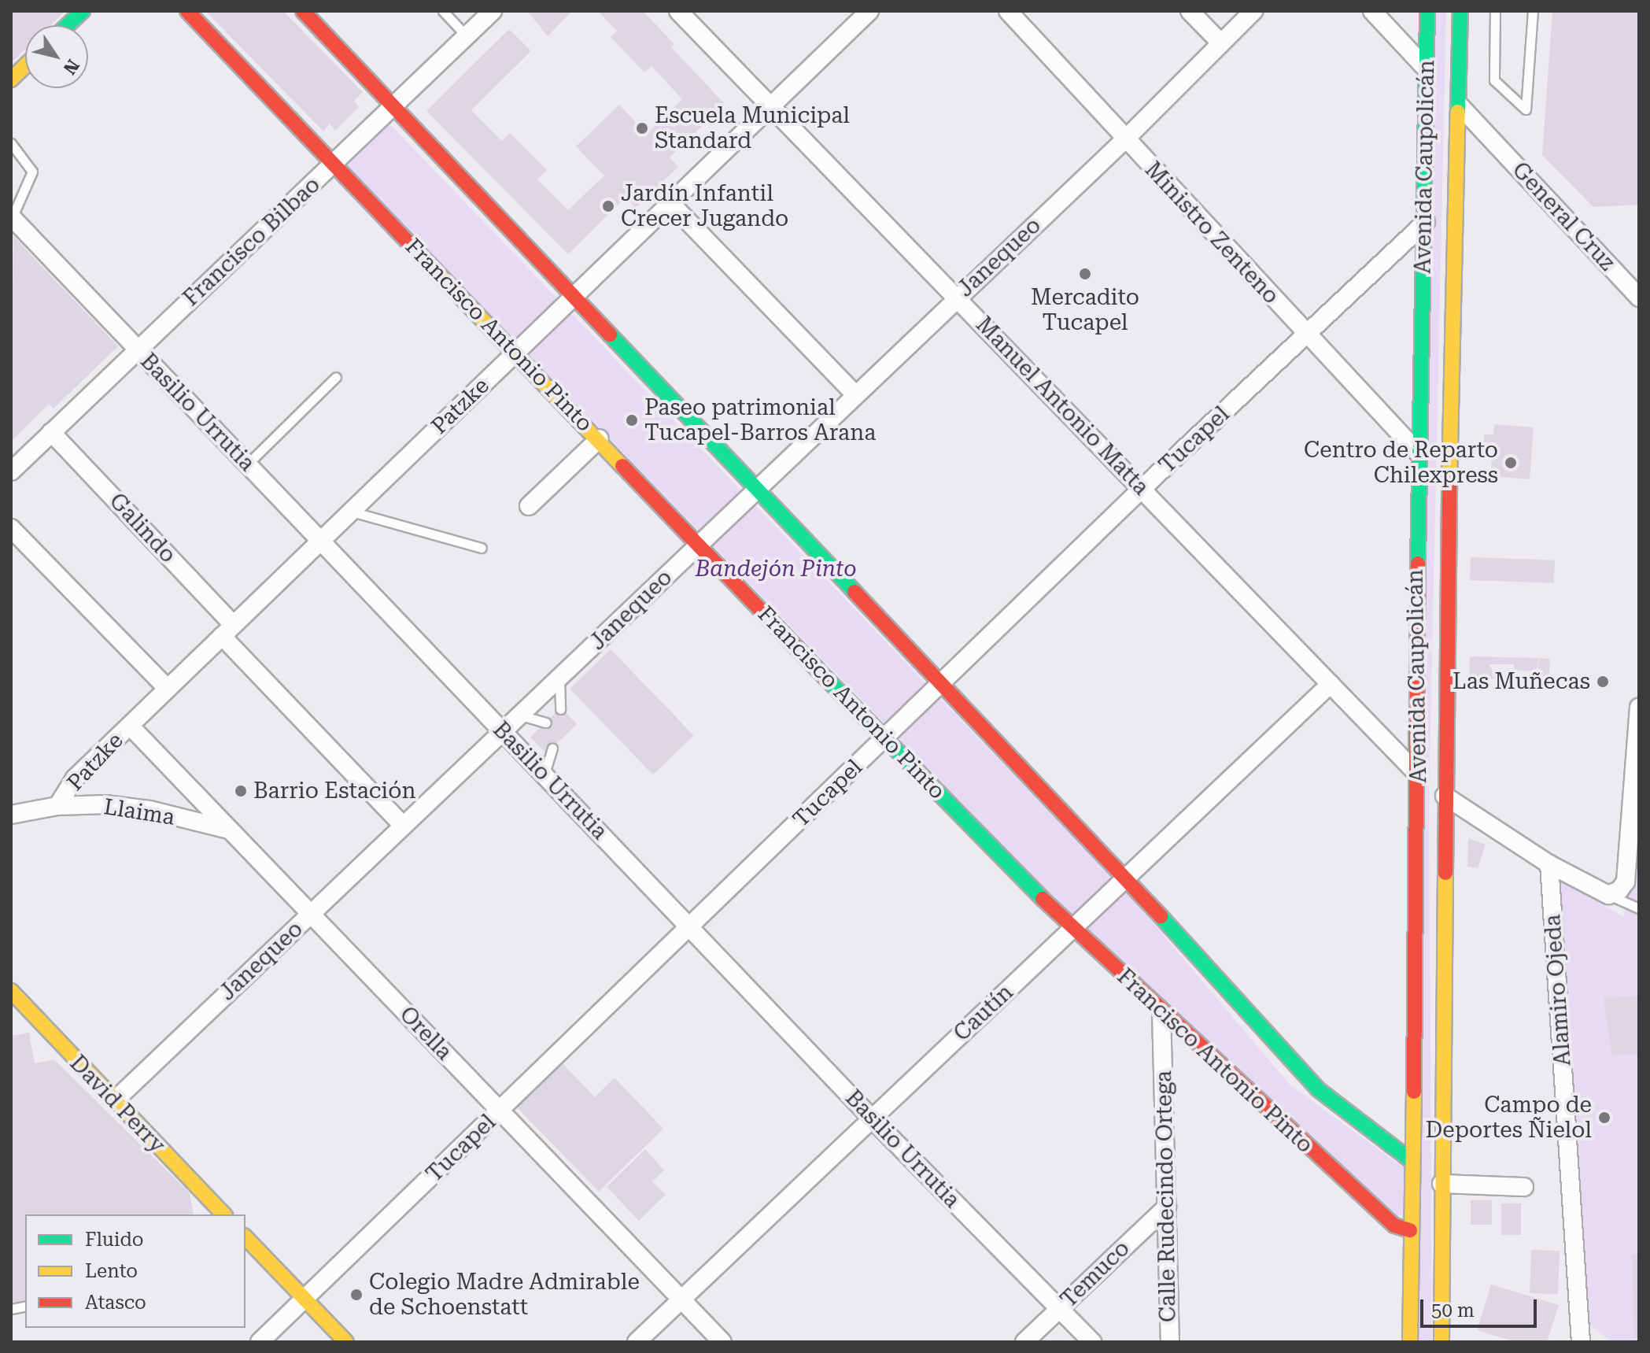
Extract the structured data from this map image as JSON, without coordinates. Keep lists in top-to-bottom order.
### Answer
{
  "streets": {
    "main road": ["Avenida Caupolicán", "Francisco Antonio Pinto", "David Perry"],
    "street": [
      "General Cruz",
      "Ministro Zenteno",
      "Francisco Bilbao",
      "Janequeo",
      "Patzke",
      "Manuel Antonio Matta",
      "Basilio Urrutia",
      "Tucapel",
      "Galindo",
      "Llaima",
      "Alamiro Ojeda",
      "Cautín",
      "Orella",
      "Calle Rudecindo Ortega",
      "Temuco"
    ]
  },
  "crossings": [
    ["Avenida Caupolicán", "General Cruz"],
    ["Avenida Caupolicán", "Ministro Zenteno"],
    ["Avenida Caupolicán", "Francisco Antonio Pinto"],
    ["Avenida Caupolicán", "Manuel Antonio Matta"],
    ["Avenida Caupolicán", "Tucapel"],
    ["Ministro Zenteno", "Janequeo"],
    ["Ministro Zenteno", "Tucapel"],
    ["Francisco Bilbao", "Francisco Antonio Pinto"],
    ["Francisco Bilbao", "Basilio Urrutia"],
    ["Francisco Bilbao", "Galindo"],
    ["Janequeo", "Francisco Antonio Pinto"],
    ["Janequeo", "Manuel Antonio Matta"],
    ["Janequeo", "Basilio Urrutia"],
    ["Janequeo", "Galindo"],
    ["Janequeo", "Orella"],
    ["Janequeo", "David Perry"],
    ["Francisco Antonio Pinto", "Patzke"],
    ["Francisco Antonio Pinto", "Tucapel"],
    ["Francisco Antonio Pinto", "Cautín"],
    ["Francisco Antonio Pinto", "Calle Rudecindo Ortega"],
    ["Patzke", "Manuel Antonio Matta"],
    ["Patzke", "Basilio Urrutia"],
    ["Patzke", "Galindo"],
    ["Patzke", "Llaima"],
    ["Patzke", "Orella"],
    ["Manuel Antonio Matta", "Tucapel"],
    ["Manuel Antonio Matta", "Cautín"],
    ["Basilio Urrutia", "Tucapel"],
    ["Basilio Urrutia", "Cautín"],
    ["Basilio Urrutia", "Temuco"],
    ["Tucapel", "Orella"],
    ["Llaima", "Orella"],
    ["Cautín", "Orella"],
    ["Calle Rudecindo Ortega", "Temuco"]
  ],
  "parks": ["Bandejón Pinto"],
  "places": [
    "Escuela Municipal Standard",
    "Jardín Infantil Crecer Jugando",
    "Mercadito Tucapel",
    "Paseo patrimonial Tucapel-Barros Arana",
    "Centro de Reparto Chilexpress",
    "Las Muñecas",
    "Barrio Estación",
    "Campo de Deportes Ñielol",
    "Colegio Madre Admirable de Schoenstatt"
  ],
  "legend": ["Fluido", "Lento", "Atasco"],
  "scale_bar": "50 m",
  "north": "bottom right"
}
